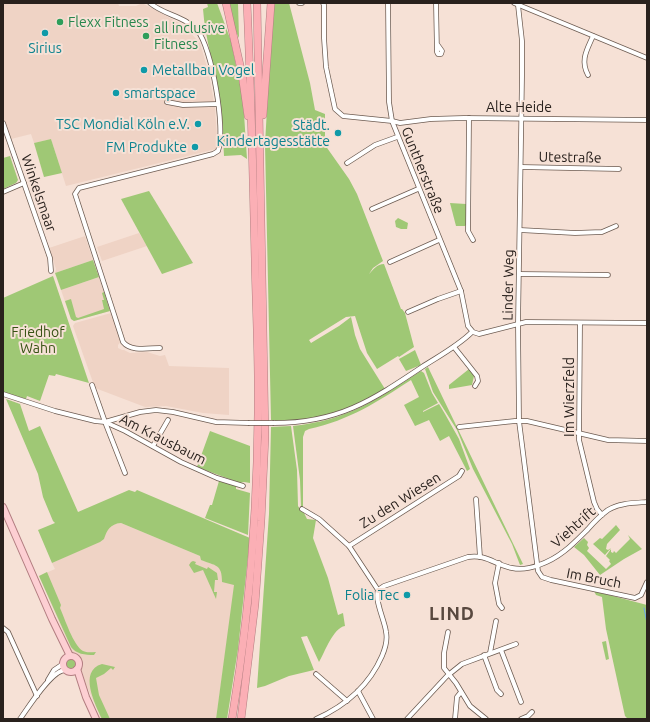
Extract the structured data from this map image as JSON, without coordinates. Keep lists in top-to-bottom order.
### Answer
{
  "streets": {
    "street": [
      "Alte Heide",
      "Utestraße",
      "Guntherstraße",
      "Winkelsmaar",
      "Linder Weg",
      "Im Wierzfeld",
      "Am Krausbaum",
      "Zu den Wiesen",
      "Viehtrift",
      "Im Bruch"
    ]
  },
  "crossings": [
    ["Alte Heide", "Guntherstraße"],
    ["Alte Heide", "Linder Weg"],
    ["Utestraße", "Linder Weg"],
    ["Linder Weg", "Viehtrift"],
    ["Linder Weg", "Im Bruch"],
    ["Im Wierzfeld", "Viehtrift"],
    ["Viehtrift", "Im Bruch"]
  ],
  "districts": ["LIND"],
  "parks": ["Friedhof Wahn"],
  "places": [
    "Flexx Fitness",
    "Sirius",
    "all inclusive Fitness",
    "Metallbau Vogel",
    "smartspace",
    "TSC Mondial Köln e.V.",
    "Städt. Kindertagesstätte",
    "FM Produkte",
    "Folia Tec"
  ]
}
